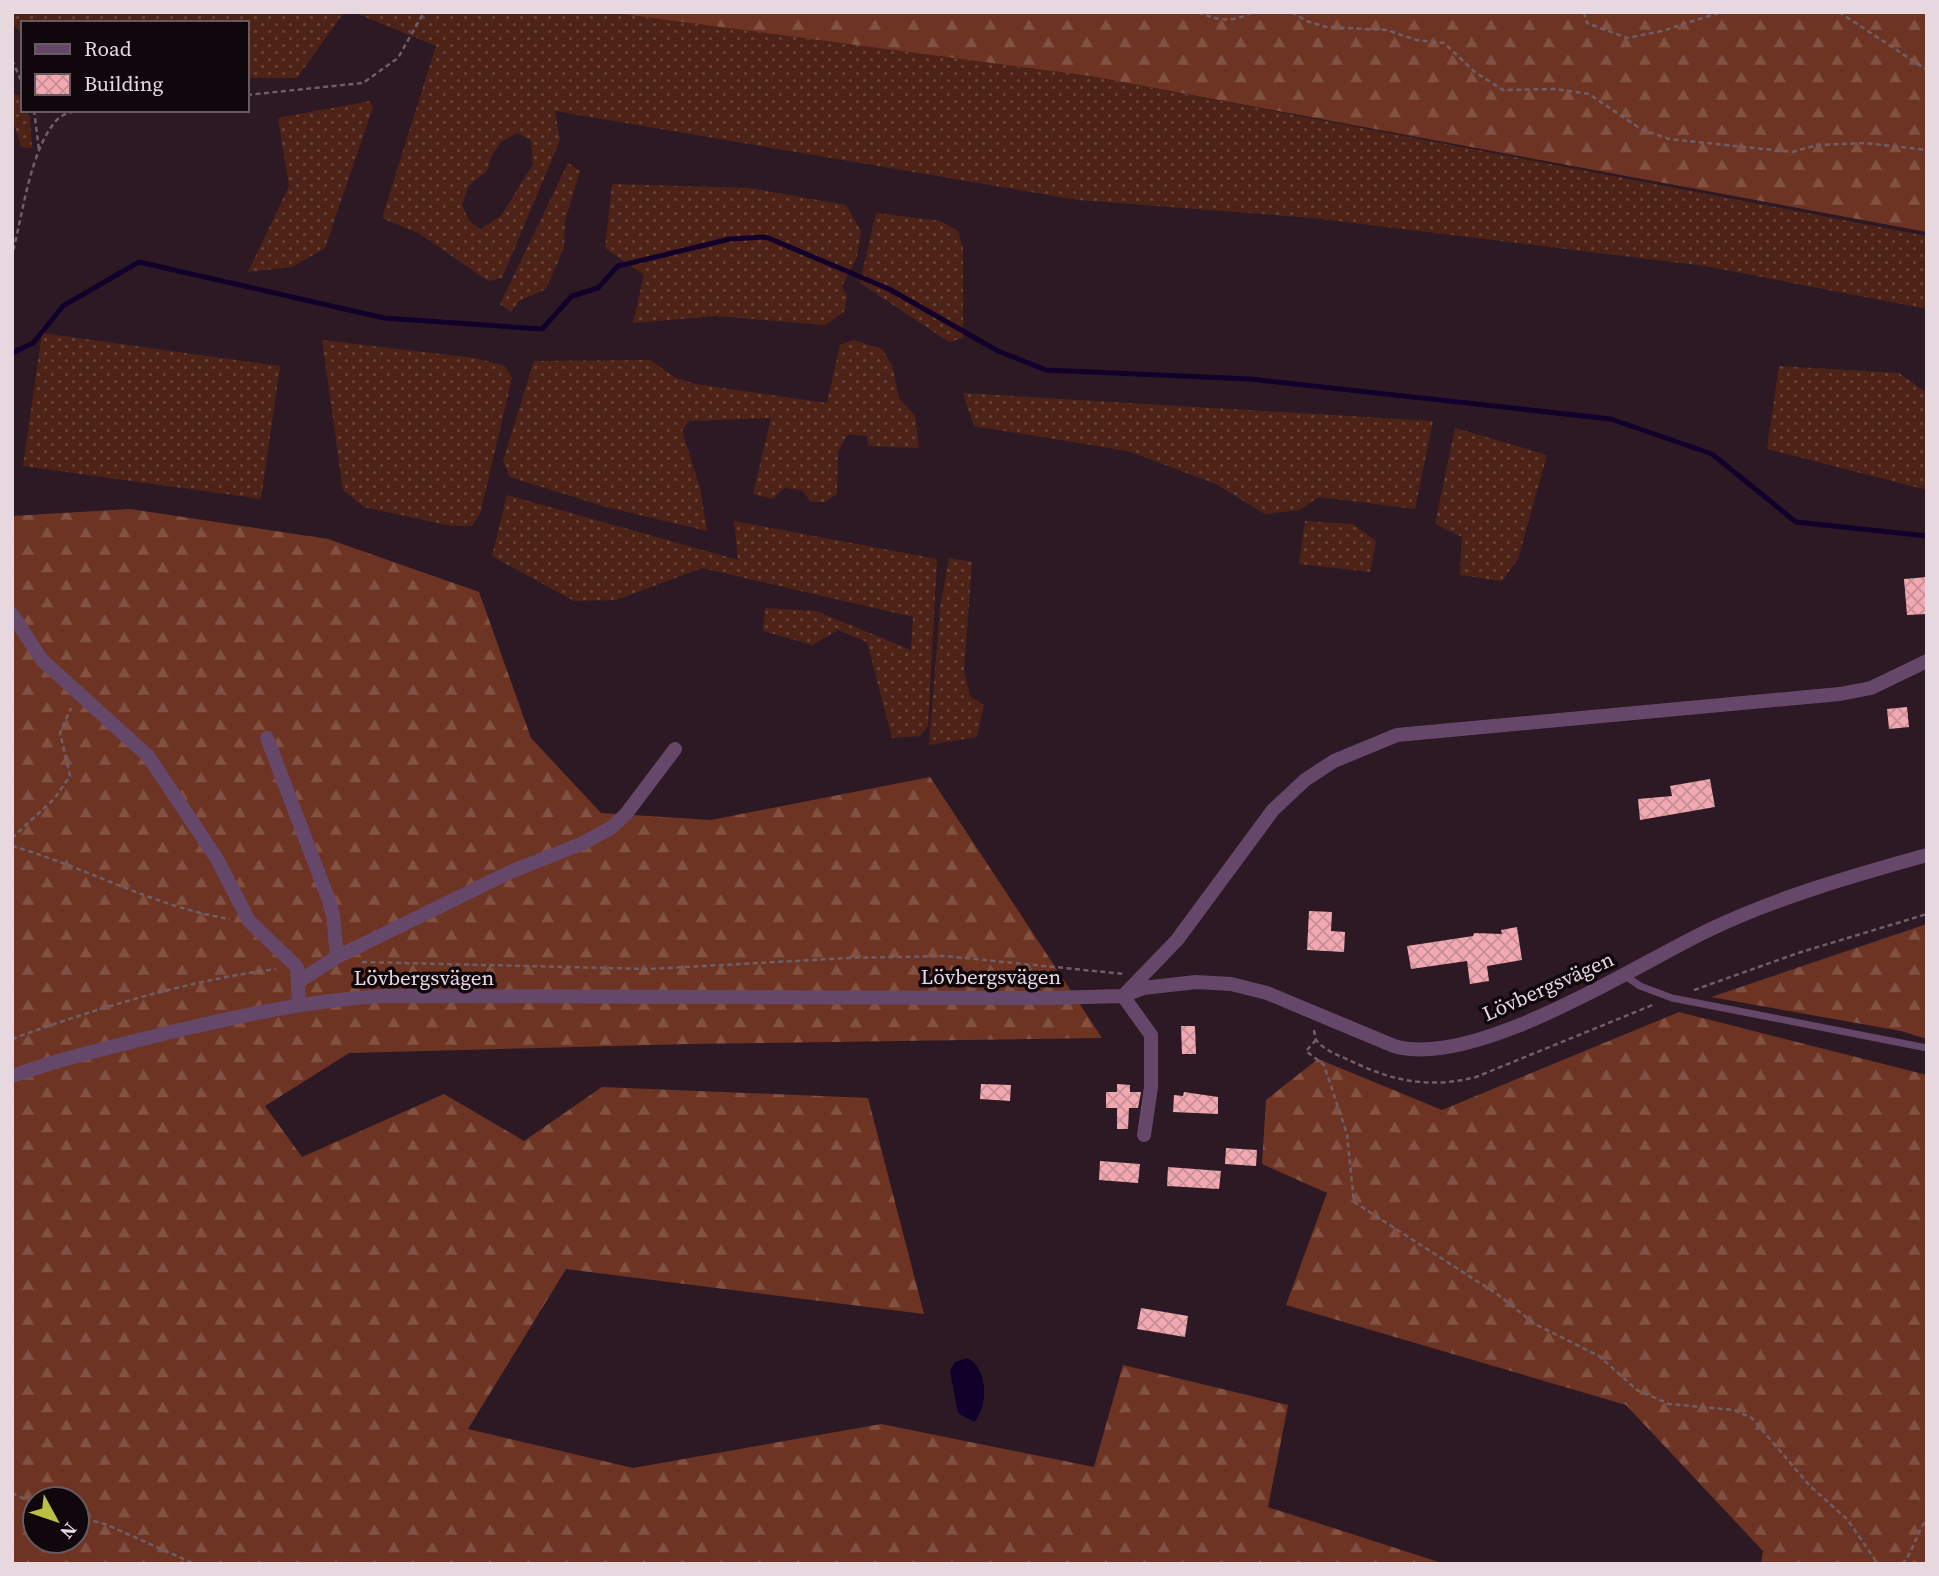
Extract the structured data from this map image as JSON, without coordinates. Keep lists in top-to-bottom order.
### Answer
{
  "streets": {
    "street": ["Lövbergsvägen"]
  },
  "legend": ["Road", "Building"],
  "north": "bottom right"
}
